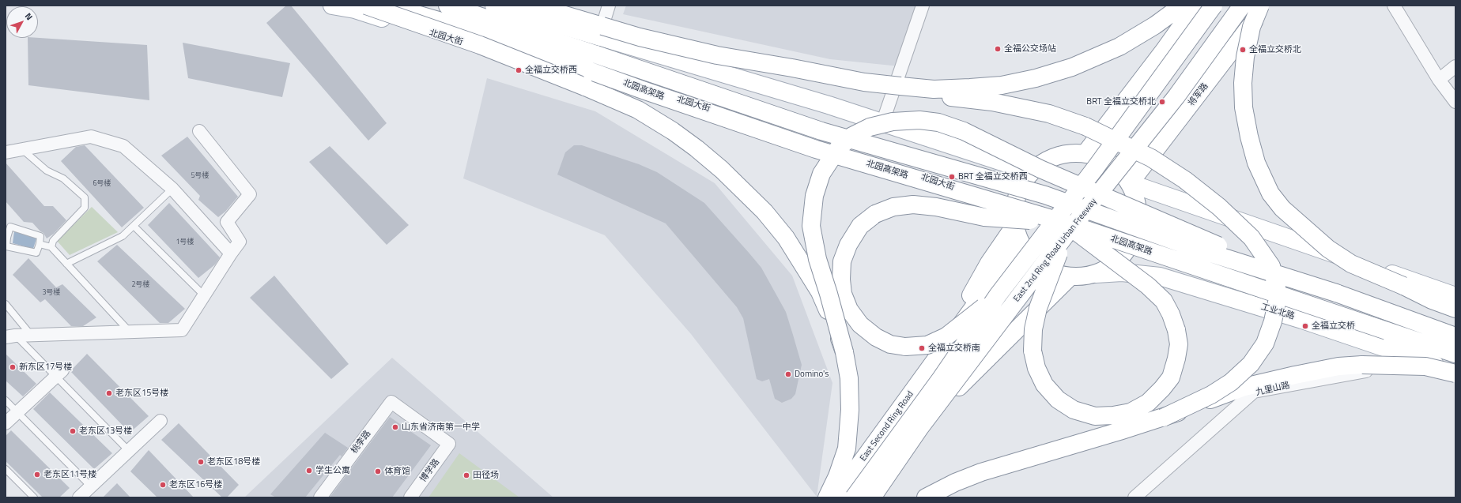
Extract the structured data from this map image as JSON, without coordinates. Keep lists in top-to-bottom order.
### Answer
{
  "streets": {
    "main road": [
      "北园大街",
      "北园高架路",
      "将军路",
      "East 2nd Ring Road Urban Freeway",
      "工业北路",
      "East Second Ring Road"
    ],
    "street": ["九里山路", "桃李路", "博学路"]
  },
  "crossings": [
    ["北园高架路", "East 2nd Ring Road Urban Freeway"],
    ["工业北路", "九里山路"],
    ["桃李路", "博学路"]
  ],
  "places": [
    "全福公交场站",
    "全福立交桥北",
    "全福立交桥西",
    "BRT 全福立交桥北",
    "BRT 全福立交桥西",
    "全福立交桥",
    "全福立交桥南",
    "新东区17号楼",
    "Domino's",
    "老东区15号楼",
    "山东省济南第一中学",
    "老东区13号楼",
    "老东区18号楼",
    "学生公寓",
    "体育馆",
    "老东区11号楼",
    "田径场",
    "老东区16号楼"
  ],
  "house_numbers": [
    "5号楼",
    "6号楼",
    "1号楼",
    "2号楼",
    "3号楼"
  ],
  "north": "top right"
}
